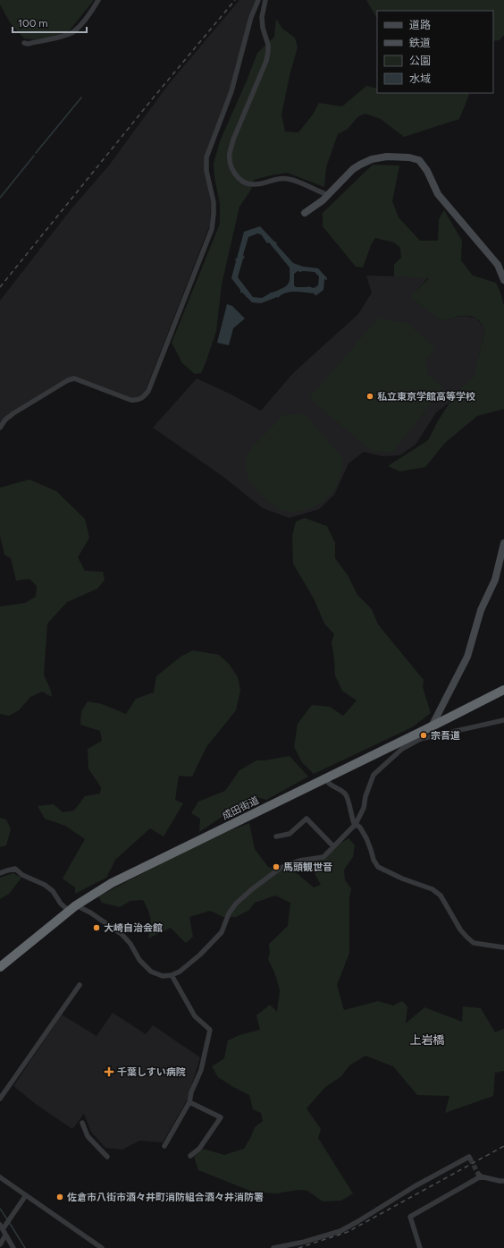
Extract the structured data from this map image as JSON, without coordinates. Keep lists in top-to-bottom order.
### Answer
{
  "streets": {
    "highway": ["成田街道"]
  },
  "districts": ["上岩橋"],
  "places": {
    "other": [
      "私立東京学館高等学校",
      "宗吾道",
      "馬頭観世音",
      "大崎自治会館",
      "佐倉市八街市酒々井町消防組合酒々井消防署"
    ],
    "health": ["千葉しすい病院"]
  },
  "legend": [
    "道路",
    "鉄道",
    "公園",
    "水域"
  ],
  "scale_bar": "100 m"
}
